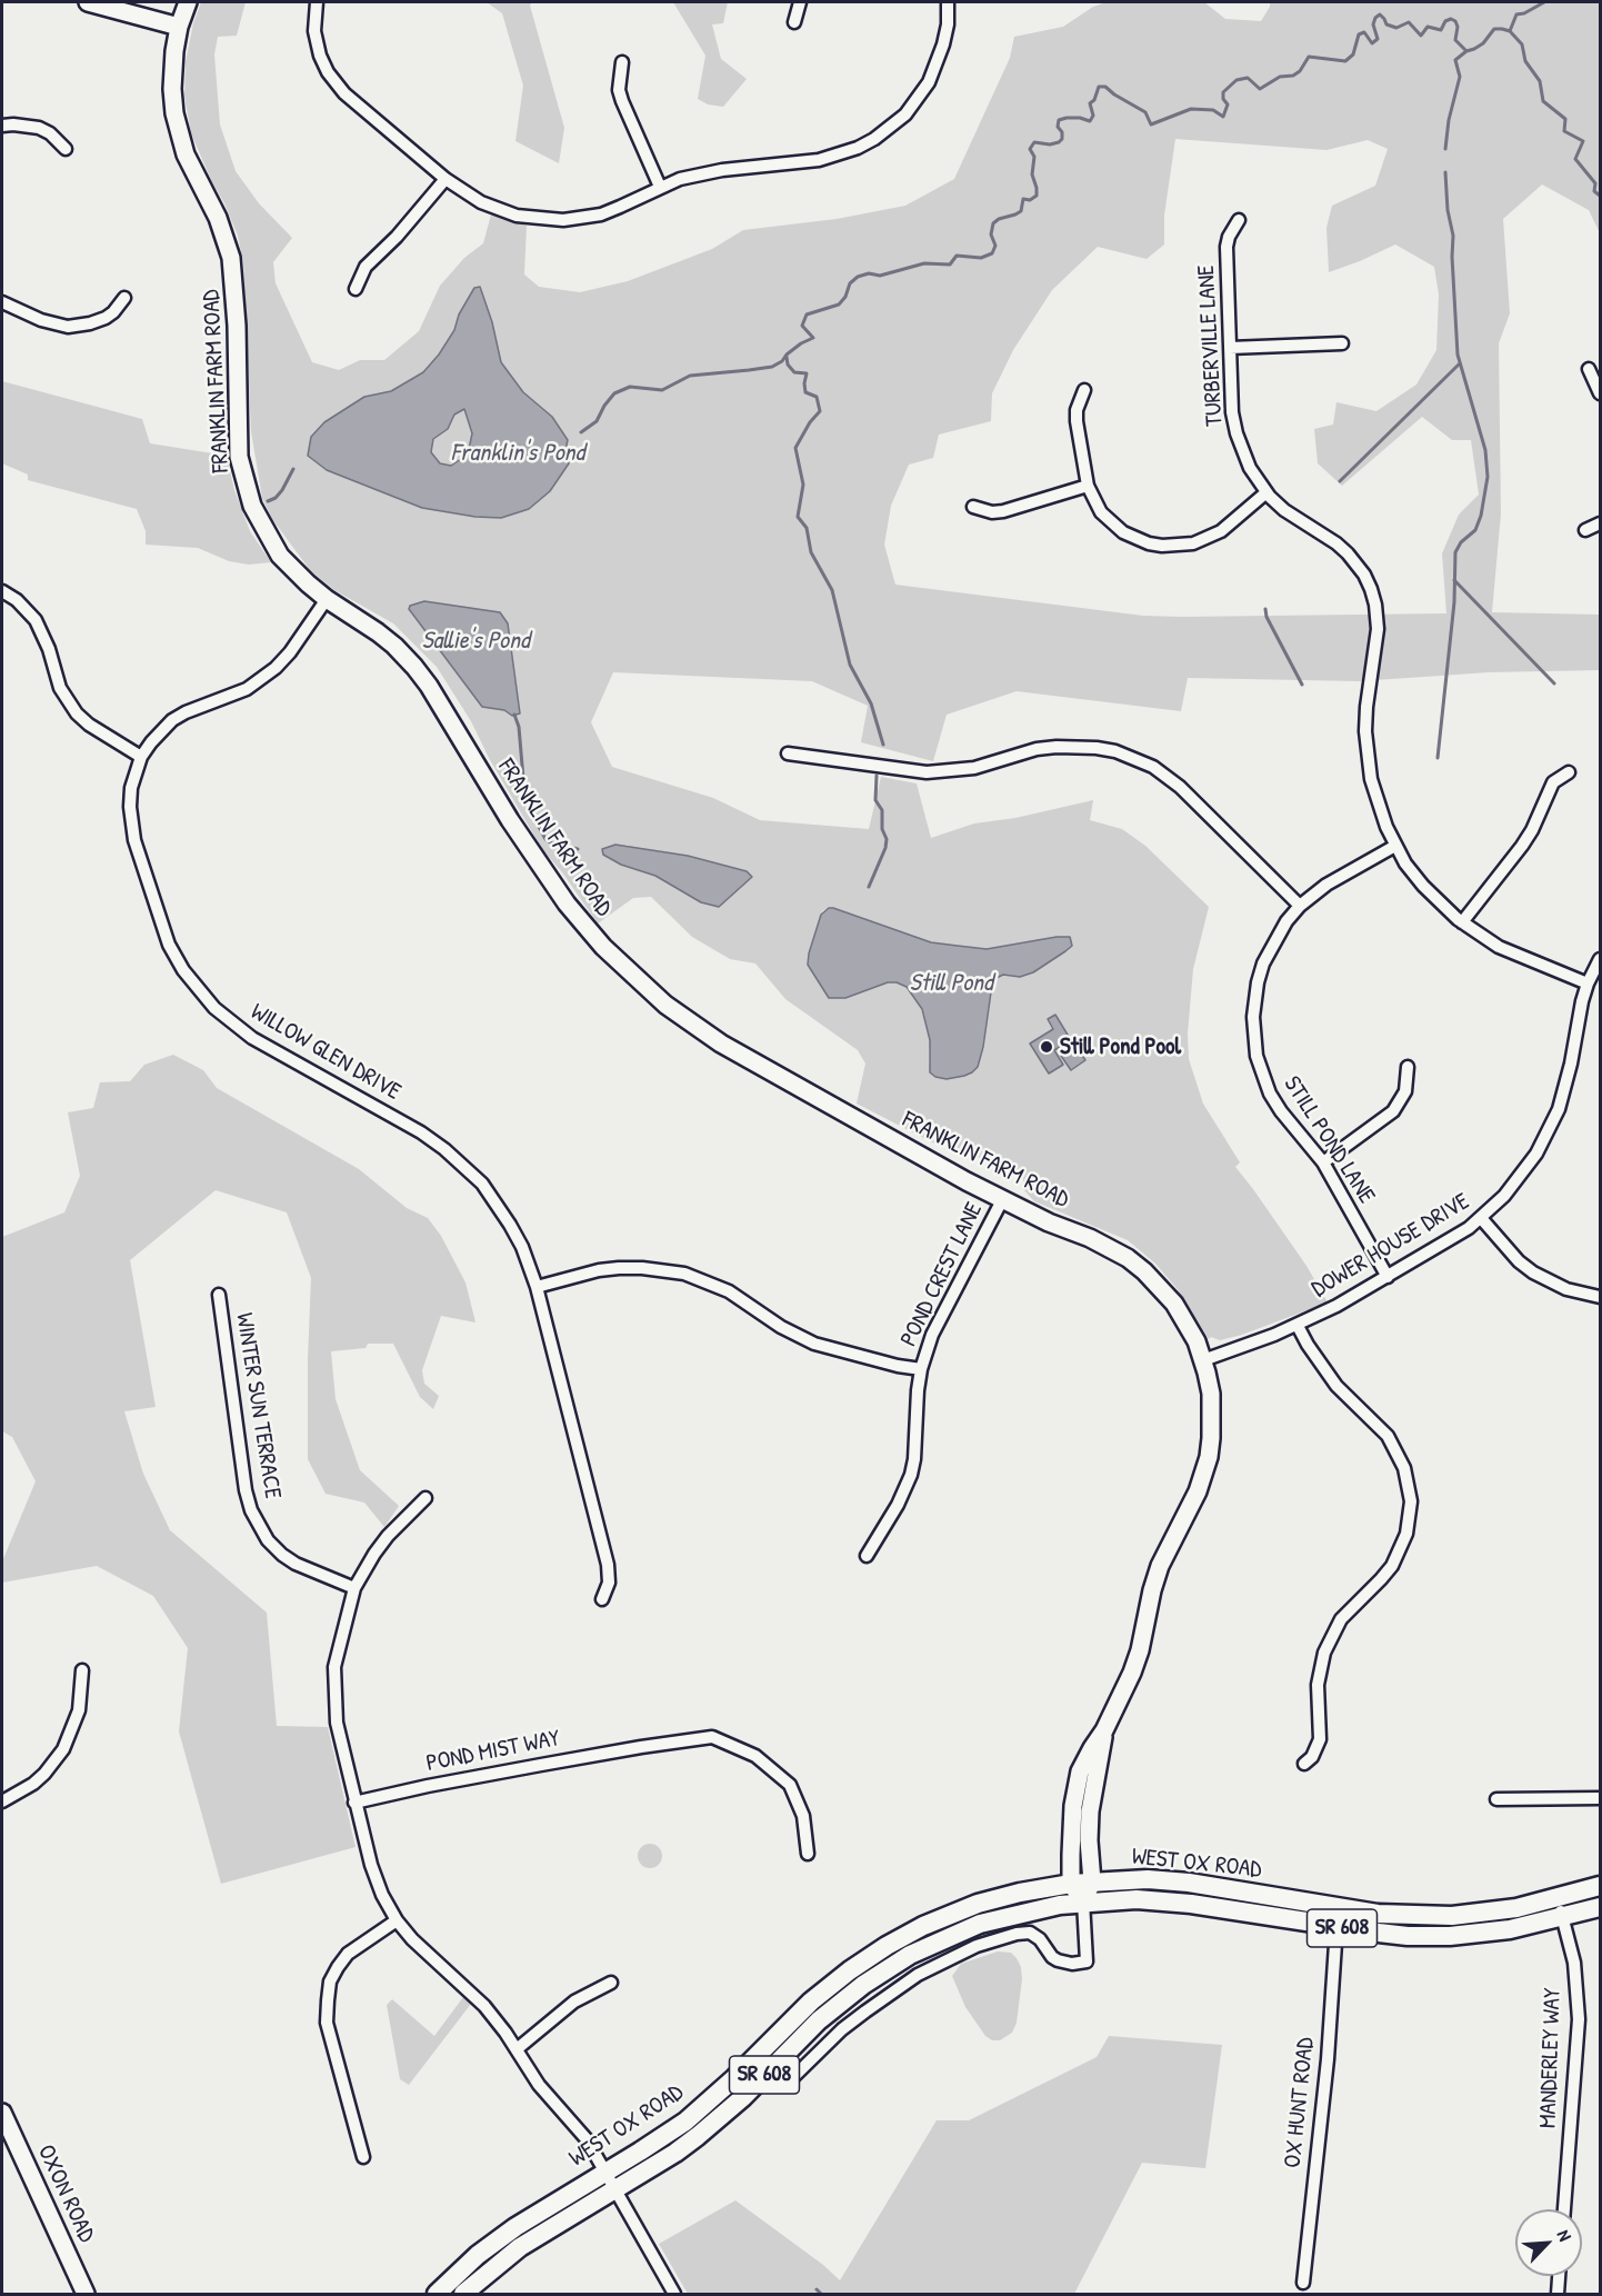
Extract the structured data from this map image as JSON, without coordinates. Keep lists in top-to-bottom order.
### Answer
{
  "streets": {
    "main road": ["WEST OX ROAD", "SR 608"],
    "street": [
      "TURBERVILLE LANE",
      "FRANKLIN FARM ROAD",
      "WILLOW GLEN DRIVE",
      "STILL POND LANE",
      "DOWER HOUSE DRIVE",
      "POND CREST LANE",
      "WINTER SUN TERRACE",
      "POND MIST WAY",
      "MANDERLEY WAY",
      "OX HUNT ROAD",
      "OXON ROAD"
    ]
  },
  "crossings": [
    ["TURBERVILLE LANE", "STILL POND LANE"],
    ["TURBERVILLE LANE", "DOWER HOUSE DRIVE"],
    ["FRANKLIN FARM ROAD", "WILLOW GLEN DRIVE"],
    ["FRANKLIN FARM ROAD", "DOWER HOUSE DRIVE"],
    ["FRANKLIN FARM ROAD", "POND CREST LANE"],
    ["FRANKLIN FARM ROAD", "WEST OX ROAD"],
    ["STILL POND LANE", "DOWER HOUSE DRIVE"],
    ["WEST OX ROAD", "MANDERLEY WAY"],
    ["WEST OX ROAD", "OX HUNT ROAD"]
  ],
  "water": ["Franklin's Pond", "Sallie's Pond", "Still Pond"],
  "places": ["Still Pond Pool"],
  "north": "top right"
}
